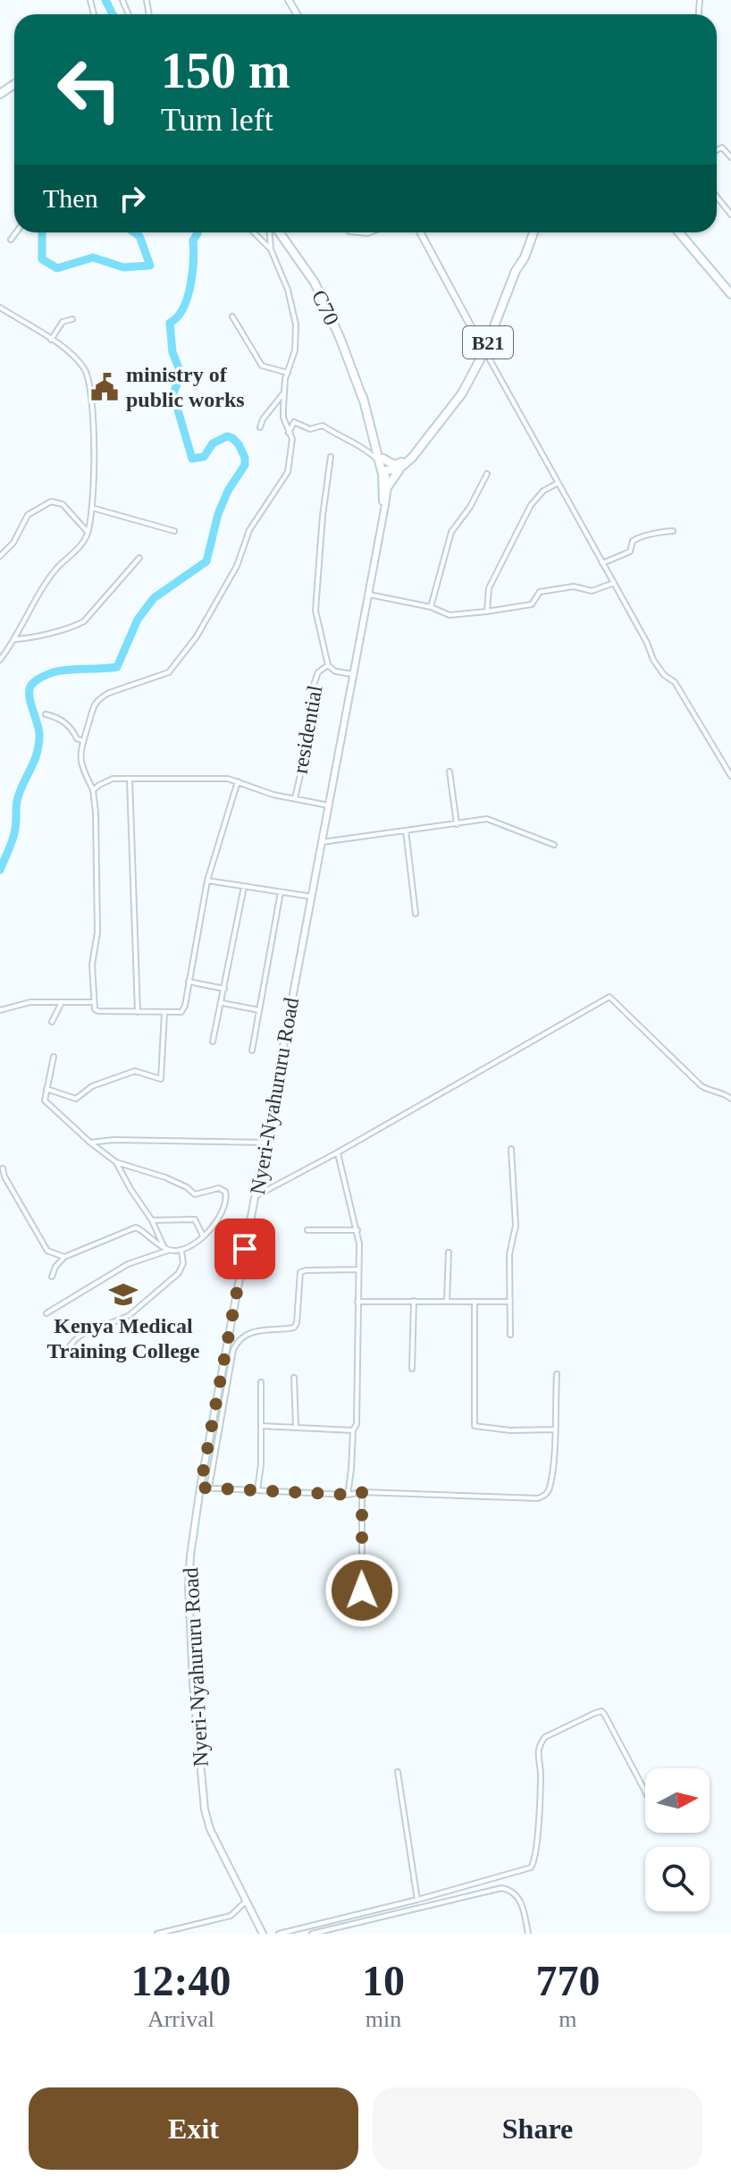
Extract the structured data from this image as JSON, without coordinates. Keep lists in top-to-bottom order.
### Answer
{
  "streets": {
    "highway": ["C70", "B21"],
    "main road": ["Nyeri-Nyahururu Road"],
    "street": ["residential"]
  },
  "crossings": [
    ["C70", "Nyeri-Nyahururu Road"],
    ["B21", "Nyeri-Nyahururu Road"]
  ],
  "places": {
    "public building": ["ministry of public works"],
    "school or university": ["Kenya Medical Training College"]
  },
  "north": "right",
  "page": {
    "turn": ["150 m", "Turn left"],
    "then": "Then",
    "eta": [
      "12:40",
      "Arrival",
      "10",
      "min",
      "770",
      "m"
    ],
    "buttons": ["Exit", "Share"]
  }
}
